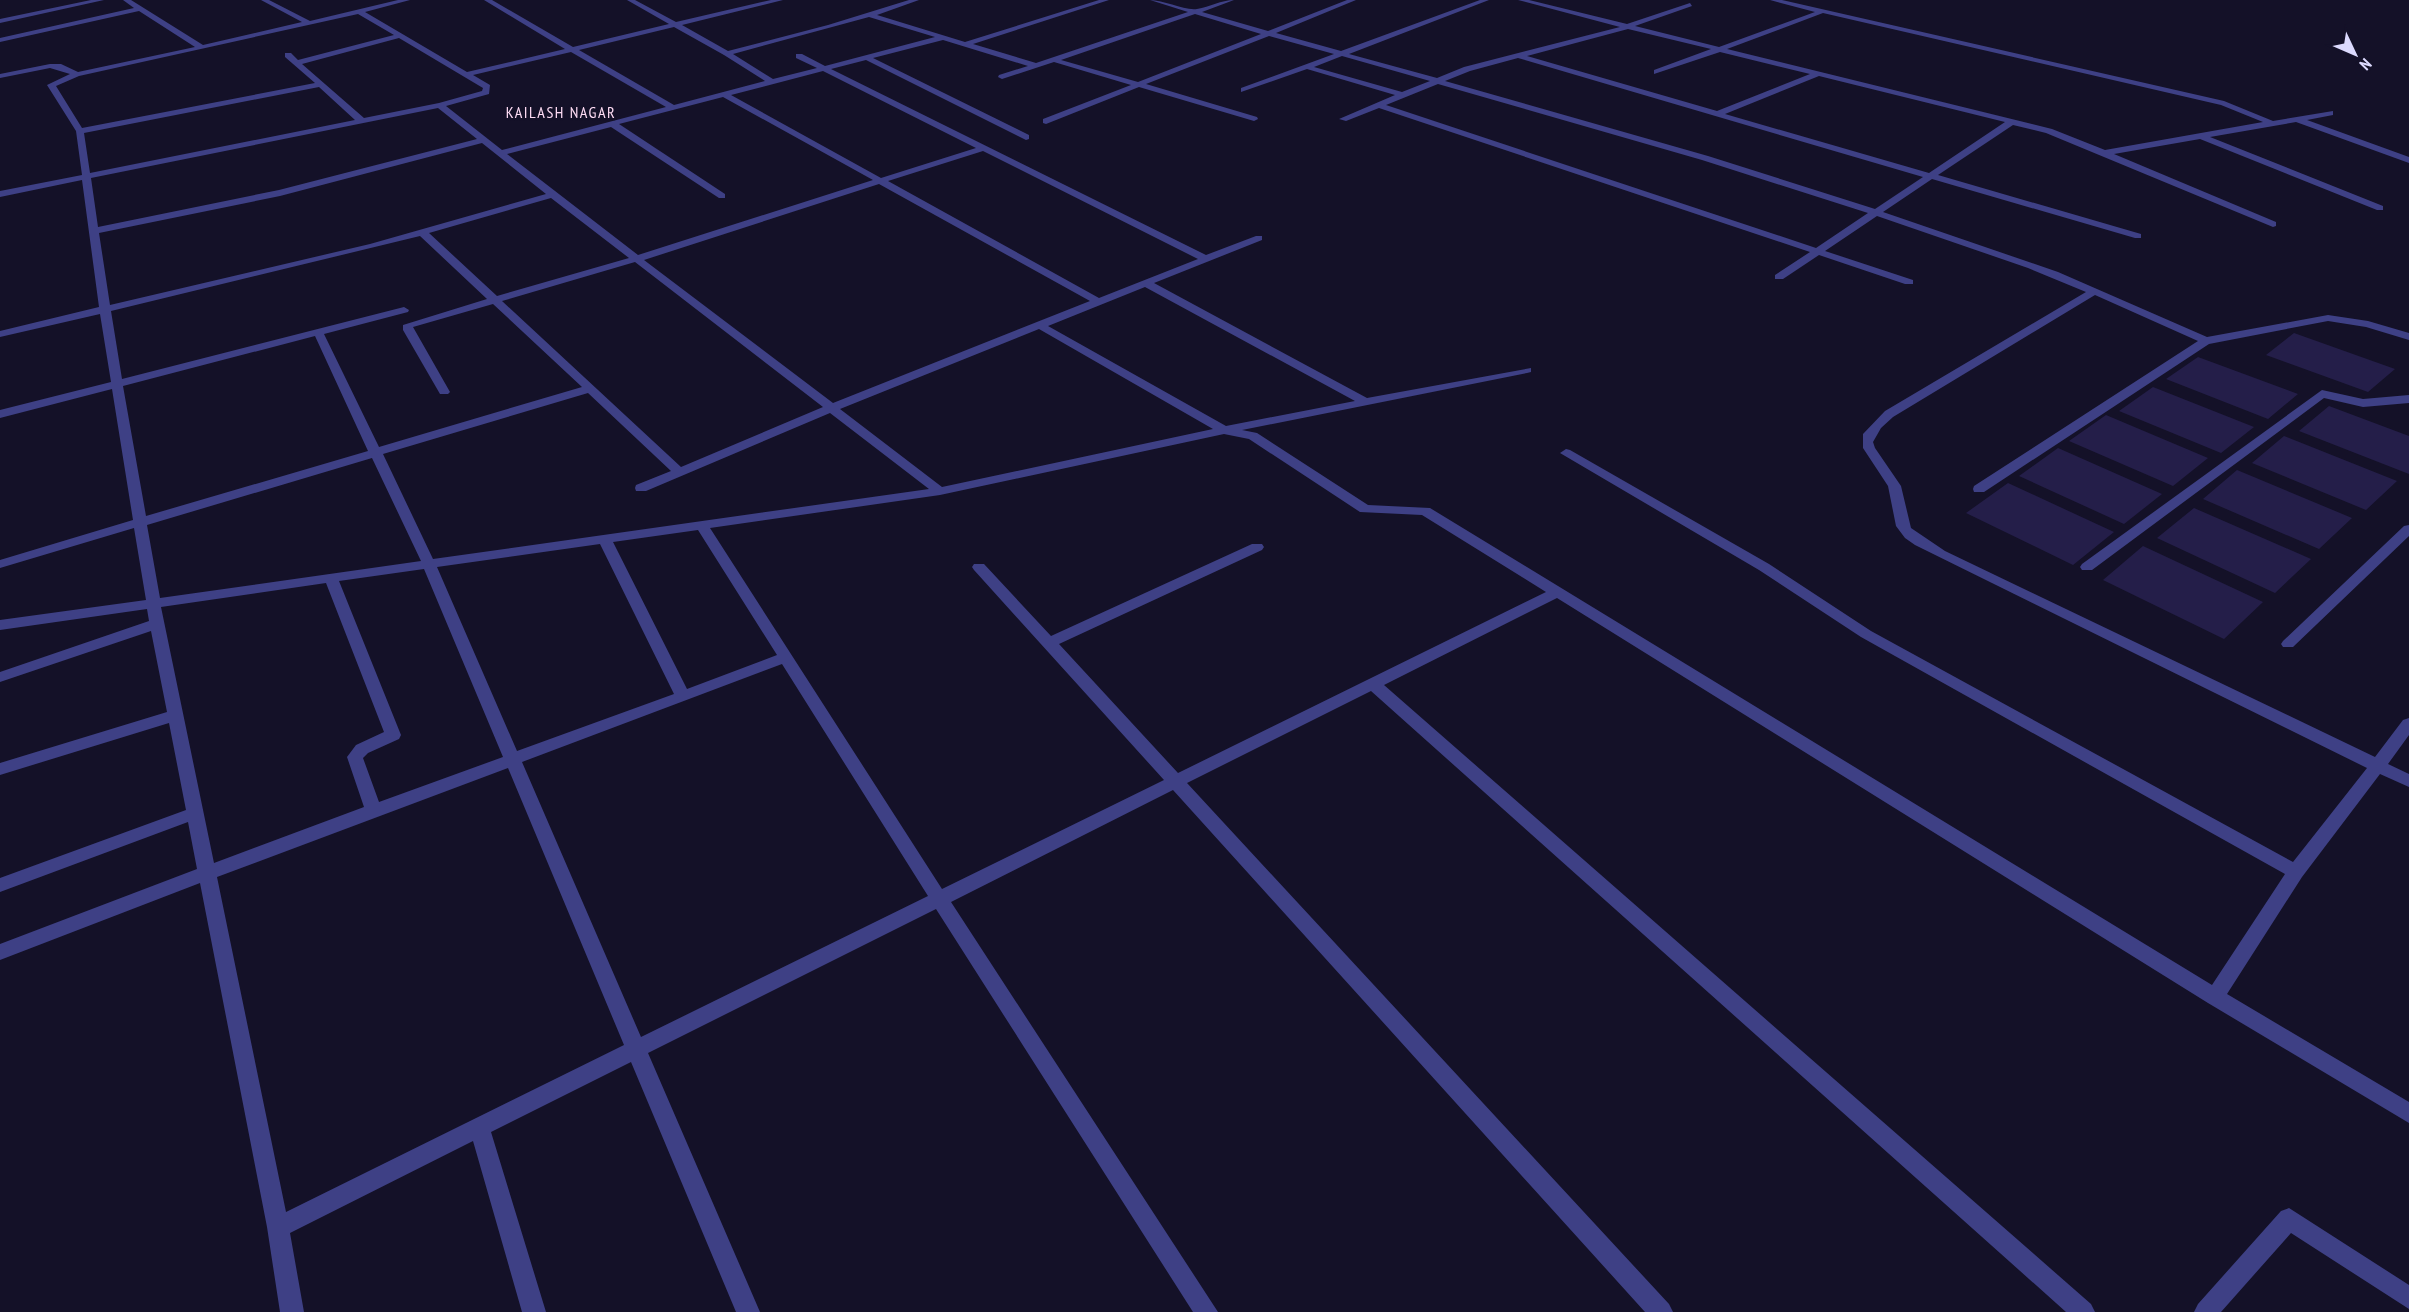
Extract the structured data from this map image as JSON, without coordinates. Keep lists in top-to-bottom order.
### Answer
{
  "districts": ["KAILASH NAGAR"],
  "north": "bottom right"
}
